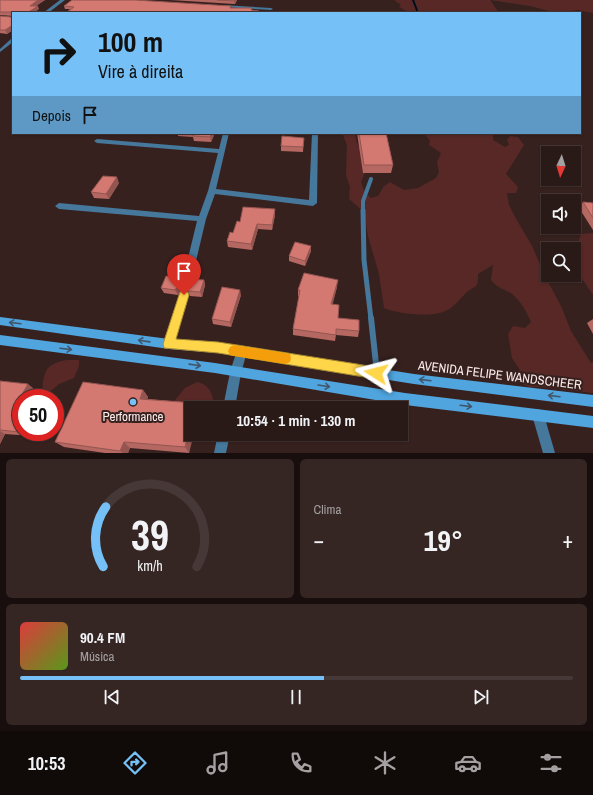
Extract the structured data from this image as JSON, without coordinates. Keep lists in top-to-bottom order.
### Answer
{
  "streets": {
    "main road": ["AVENIDA FELIPE WANDSCHEER"]
  },
  "places": ["Performance"],
  "north": "bottom",
  "page": {
    "turn": ["100 m", "Vire à direita"],
    "then": "Depois",
    "limit": "50",
    "trip": "10:54 · 1 min · 130 m",
    "tile": "Clima",
    "heat": ["−", "19°", "+"],
    "song": ["90.4 FM", "Música"],
    "tabs": "10:53",
    "gauge": ["39", "km/h"]
  }
}
